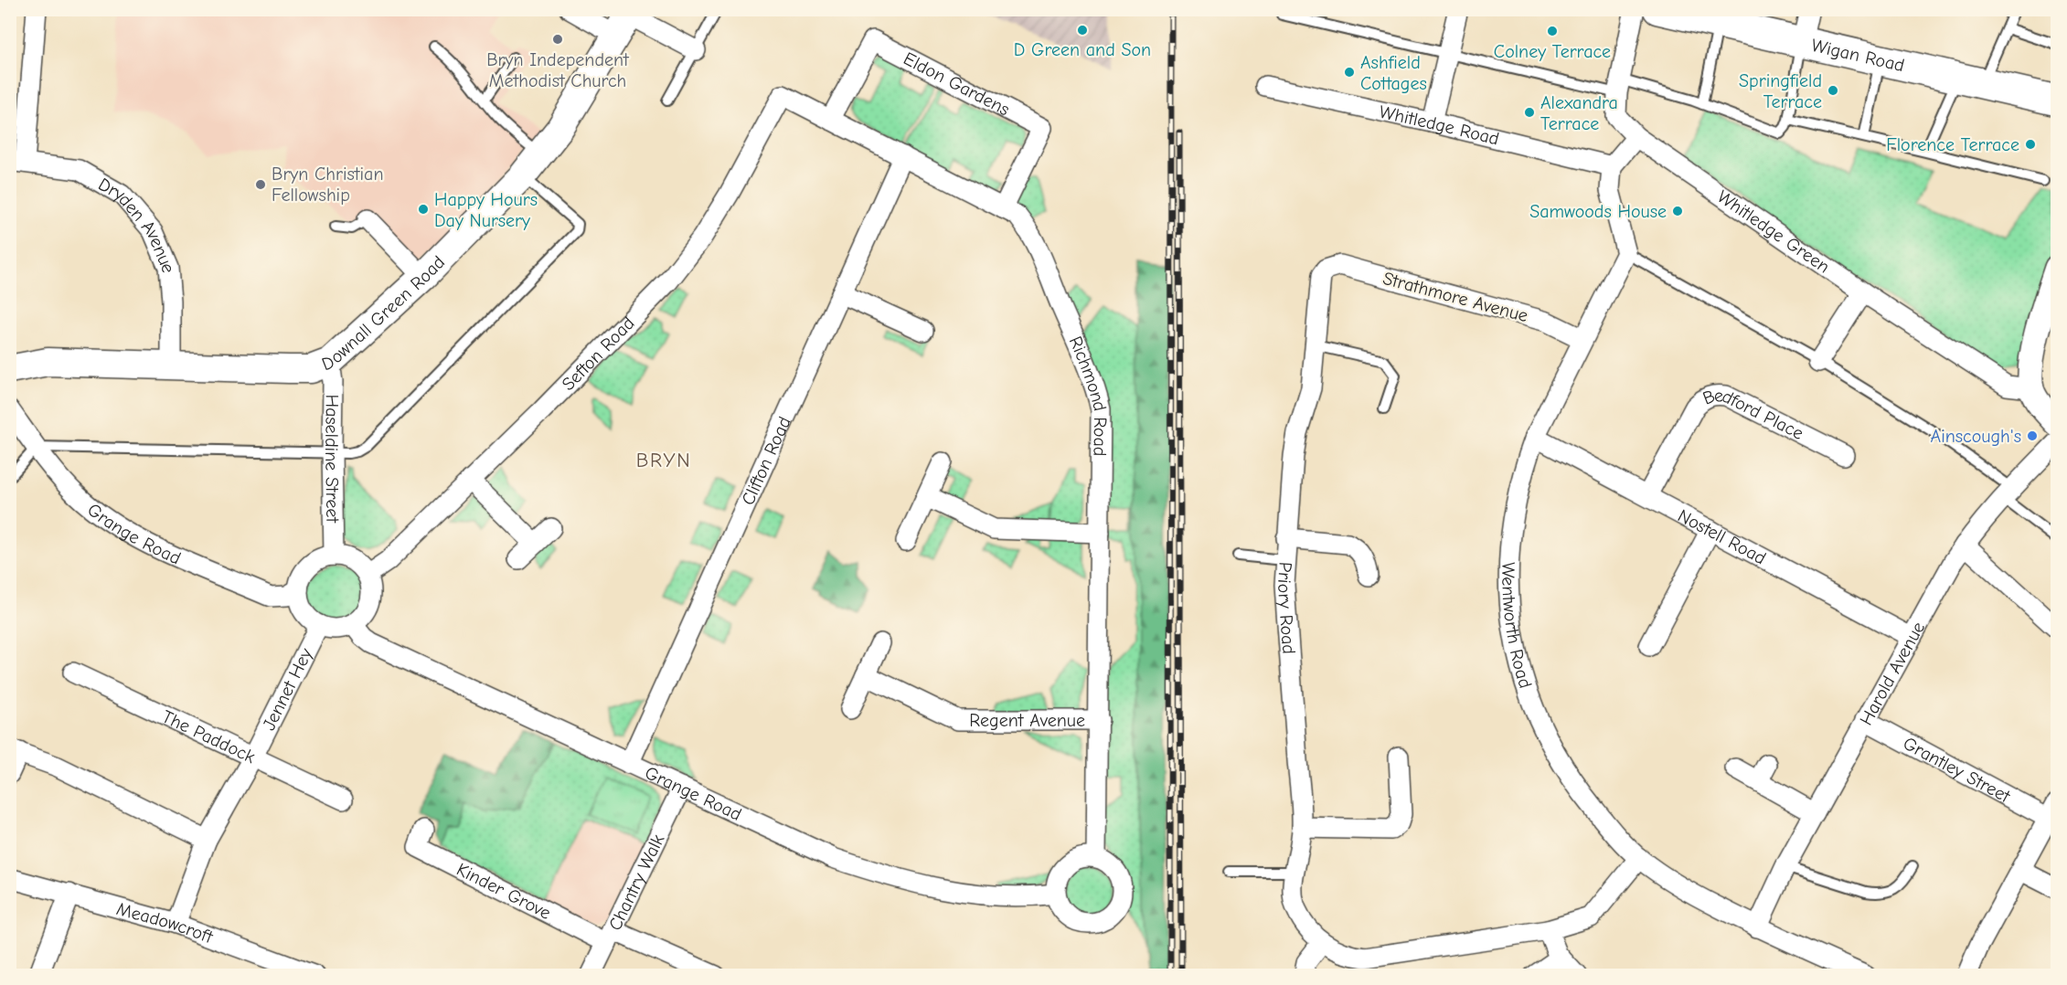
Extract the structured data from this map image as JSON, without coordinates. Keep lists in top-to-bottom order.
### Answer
{
  "streets": {
    "main road": ["Wigan Road", "Downall Green Road"],
    "street": [
      "Eldon Gardens",
      "Whitledge Road",
      "Dryden Avenue",
      "Whitledge Green",
      "Strathmore Avenue",
      "Sefton Road",
      "Richmond Road",
      "Bedford Place",
      "Haseldine Street",
      "Clifton Road",
      "Grange Road",
      "Nostell Road",
      "Priory Road",
      "Wentworth Road",
      "Harold Avenue",
      "Jennet Hey",
      "Regent Avenue",
      "The Paddock",
      "Grantley Street",
      "Chantry Walk",
      "Kinder Grove",
      "Meadowcroft"
    ]
  },
  "crossings": [
    ["Eldon Gardens", "Richmond Road"],
    ["Dryden Avenue", "Downall Green Road"],
    ["Strathmore Avenue", "Priory Road"],
    ["Strathmore Avenue", "Wentworth Road"],
    ["Downall Green Road", "Haseldine Street"],
    ["Sefton Road", "Richmond Road"],
    ["Sefton Road", "Haseldine Street"],
    ["Sefton Road", "Grange Road"],
    ["Sefton Road", "Jennet Hey"],
    ["Richmond Road", "Clifton Road"],
    ["Richmond Road", "Grange Road"],
    ["Richmond Road", "Regent Avenue"],
    ["Bedford Place", "Nostell Road"],
    ["Haseldine Street", "Grange Road"],
    ["Haseldine Street", "Jennet Hey"],
    ["Clifton Road", "Grange Road"],
    ["Grange Road", "Jennet Hey"],
    ["Grange Road", "Chantry Walk"],
    ["Nostell Road", "Wentworth Road"],
    ["Nostell Road", "Harold Avenue"],
    ["Priory Road", "Wentworth Road"],
    ["Wentworth Road", "Harold Avenue"],
    ["Harold Avenue", "Grantley Street"],
    ["Jennet Hey", "The Paddock"],
    ["Jennet Hey", "Meadowcroft"],
    ["Chantry Walk", "Kinder Grove"]
  ],
  "districts": ["BRYN"],
  "places": [
    "D Green and Son",
    "Colney Terrace",
    "Bryn Independent Methodist Church",
    "Ashfield Cottages",
    "Springfield Terrace",
    "Alexandra Terrace",
    "Florence Terrace",
    "Bryn Christian Fellowship",
    "Happy Hours Day Nursery",
    "Samwoods House",
    "Ainscough's"
  ]
}
